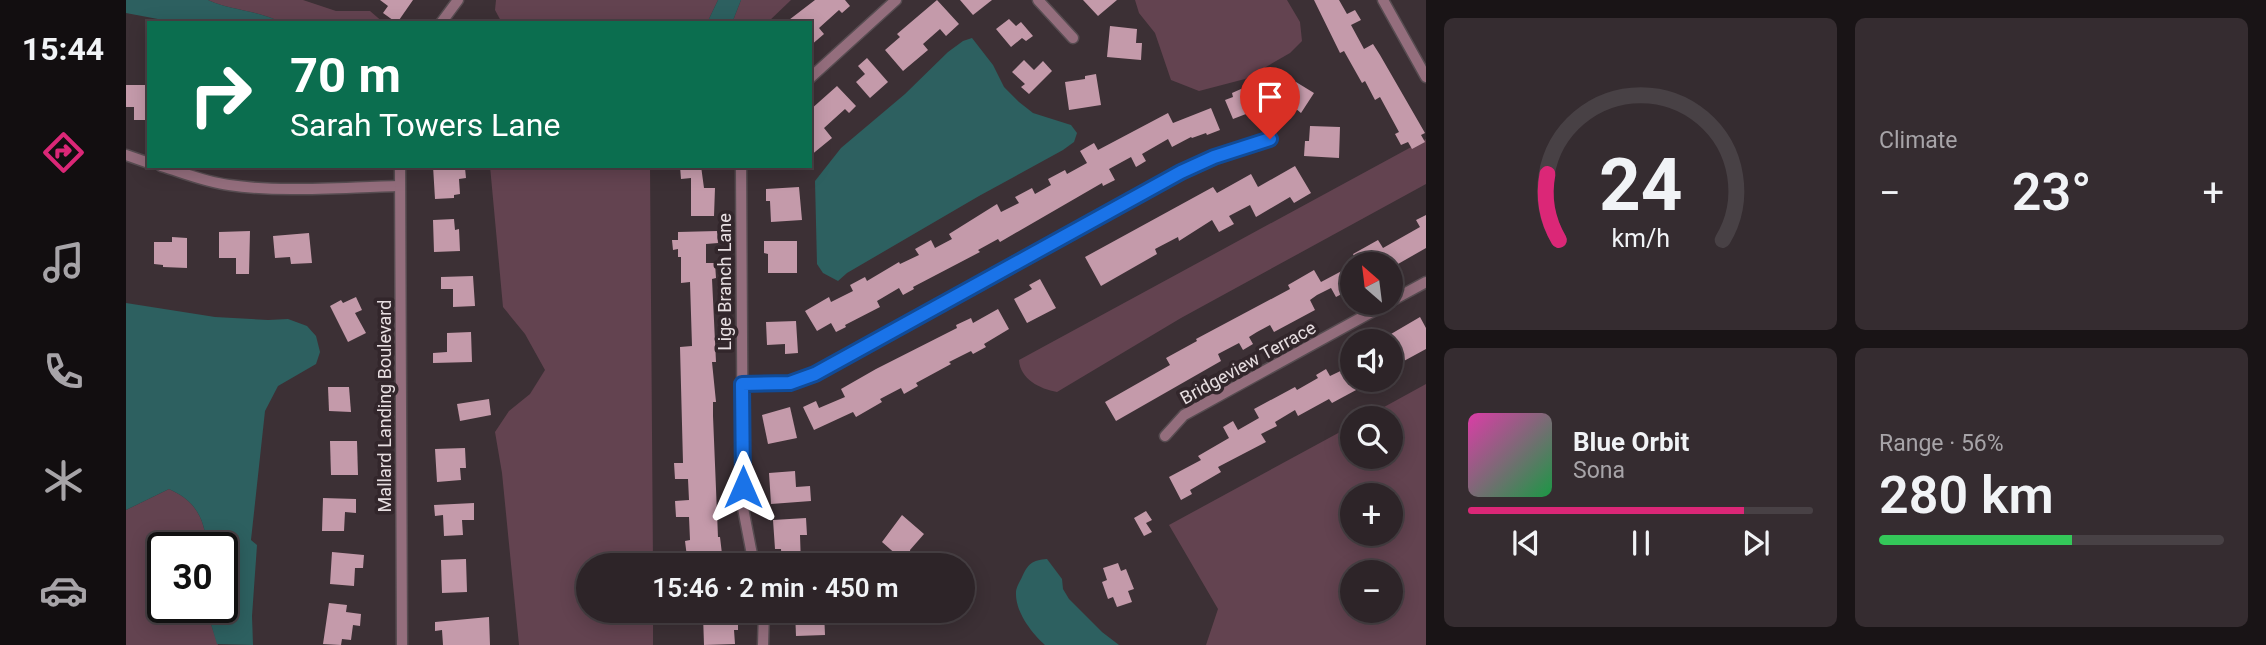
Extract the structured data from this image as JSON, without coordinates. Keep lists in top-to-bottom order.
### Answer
{
  "streets": {
    "street": ["Lige Branch Lane", "Bridgeview Terrace", "Mallard Landing Boulevard"]
  },
  "north": "top left",
  "page": {
    "tabs": "15:44",
    "tile": [
      "Climate",
      ["Range · 56%", "280 km"]
    ],
    "turn": ["70 m", "Sarah Towers Lane"],
    "heat": ["−", "23°", "+"],
    "map_buttons": ["+", "−"],
    "song": ["Blue Orbit", "Sona"],
    "limit": "30",
    "trip": "15:46 · 2 min · 450 m",
    "gauge": ["24", "km/h"]
  }
}
